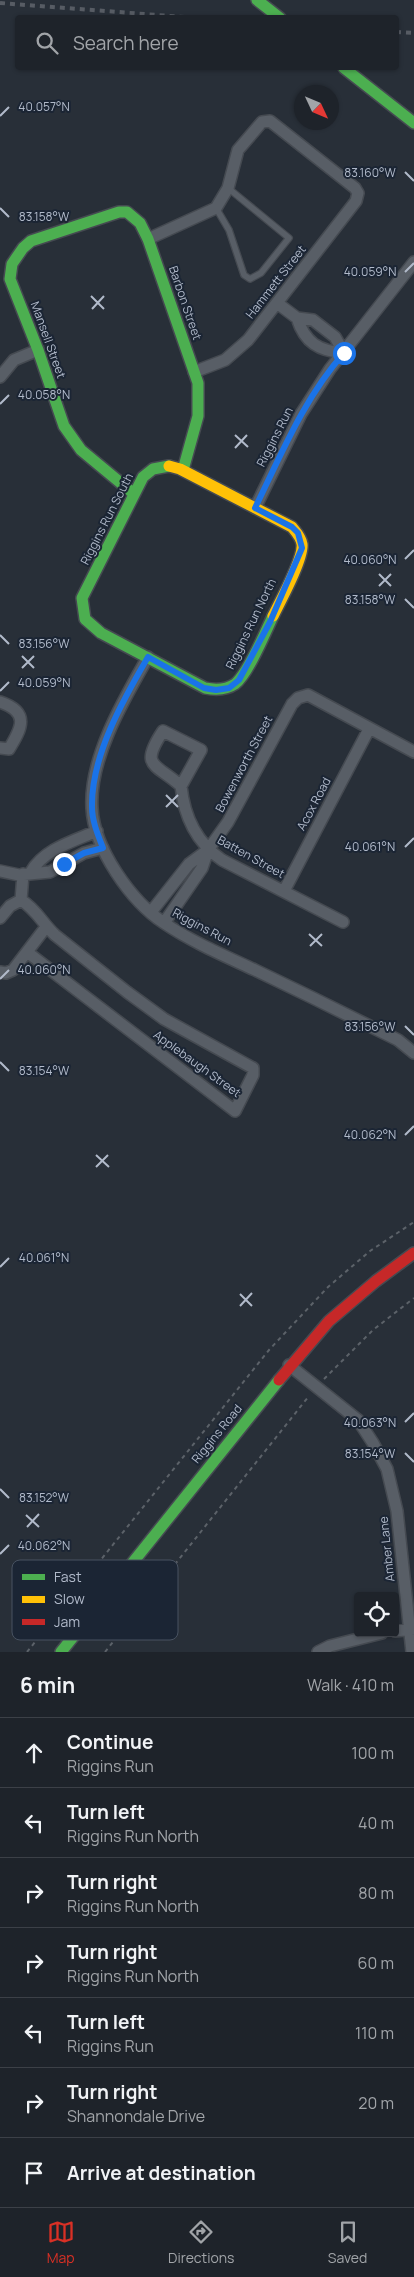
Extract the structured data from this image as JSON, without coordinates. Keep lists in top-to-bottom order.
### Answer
{
  "streets": {
    "street": [
      "Hammett Street",
      "Barbon Street",
      "Mansell Street",
      "Riggins Run",
      "Riggins Run South",
      "Riggins Run North",
      "Bowenworth Street",
      "Acox Road",
      "Batten Street",
      "Applebaugh Street",
      "Riggins Road",
      "Amber Lane"
    ]
  },
  "crossings": [
    ["Hammett Street", "Barbon Street"],
    ["Barbon Street", "Mansell Street"],
    ["Barbon Street", "Riggins Run South"],
    ["Mansell Street", "Riggins Run South"],
    ["Riggins Run", "Riggins Run South"],
    ["Riggins Run", "Riggins Run North"],
    ["Riggins Run", "Bowenworth Street"],
    ["Riggins Run South", "Riggins Run North"],
    ["Bowenworth Street", "Acox Road"],
    ["Bowenworth Street", "Batten Street"],
    ["Acox Road", "Batten Street"],
    ["Riggins Road", "Amber Lane"]
  ],
  "legend": ["Fast", "Slow", "Jam"],
  "north": "bottom right",
  "page": {
    "search": "Search here",
    "heading": ["6 min", "Walk · 410 m"],
    "list": [
      ["Continue", "Riggins Run", "100 m"],
      ["Turn left", "Riggins Run North", "40 m"],
      ["Turn right", "Riggins Run North", "80 m"],
      ["Turn right", "Riggins Run North", "60 m"],
      ["Turn left", "Riggins Run", "110 m"],
      ["Turn right", "Shannondale Drive", "20 m"],
      "Arrive at destination"
    ],
    "nav": ["Map", "Directions", "Saved"]
  },
  "coordinates": [
    "40.057°N",
    "83.160°W",
    "83.158°W",
    "40.059°N",
    "40.058°N",
    "40.060°N",
    "83.156°W",
    "40.061°N",
    "83.154°W",
    "40.062°N",
    "40.063°N",
    "83.152°W"
  ]
}
